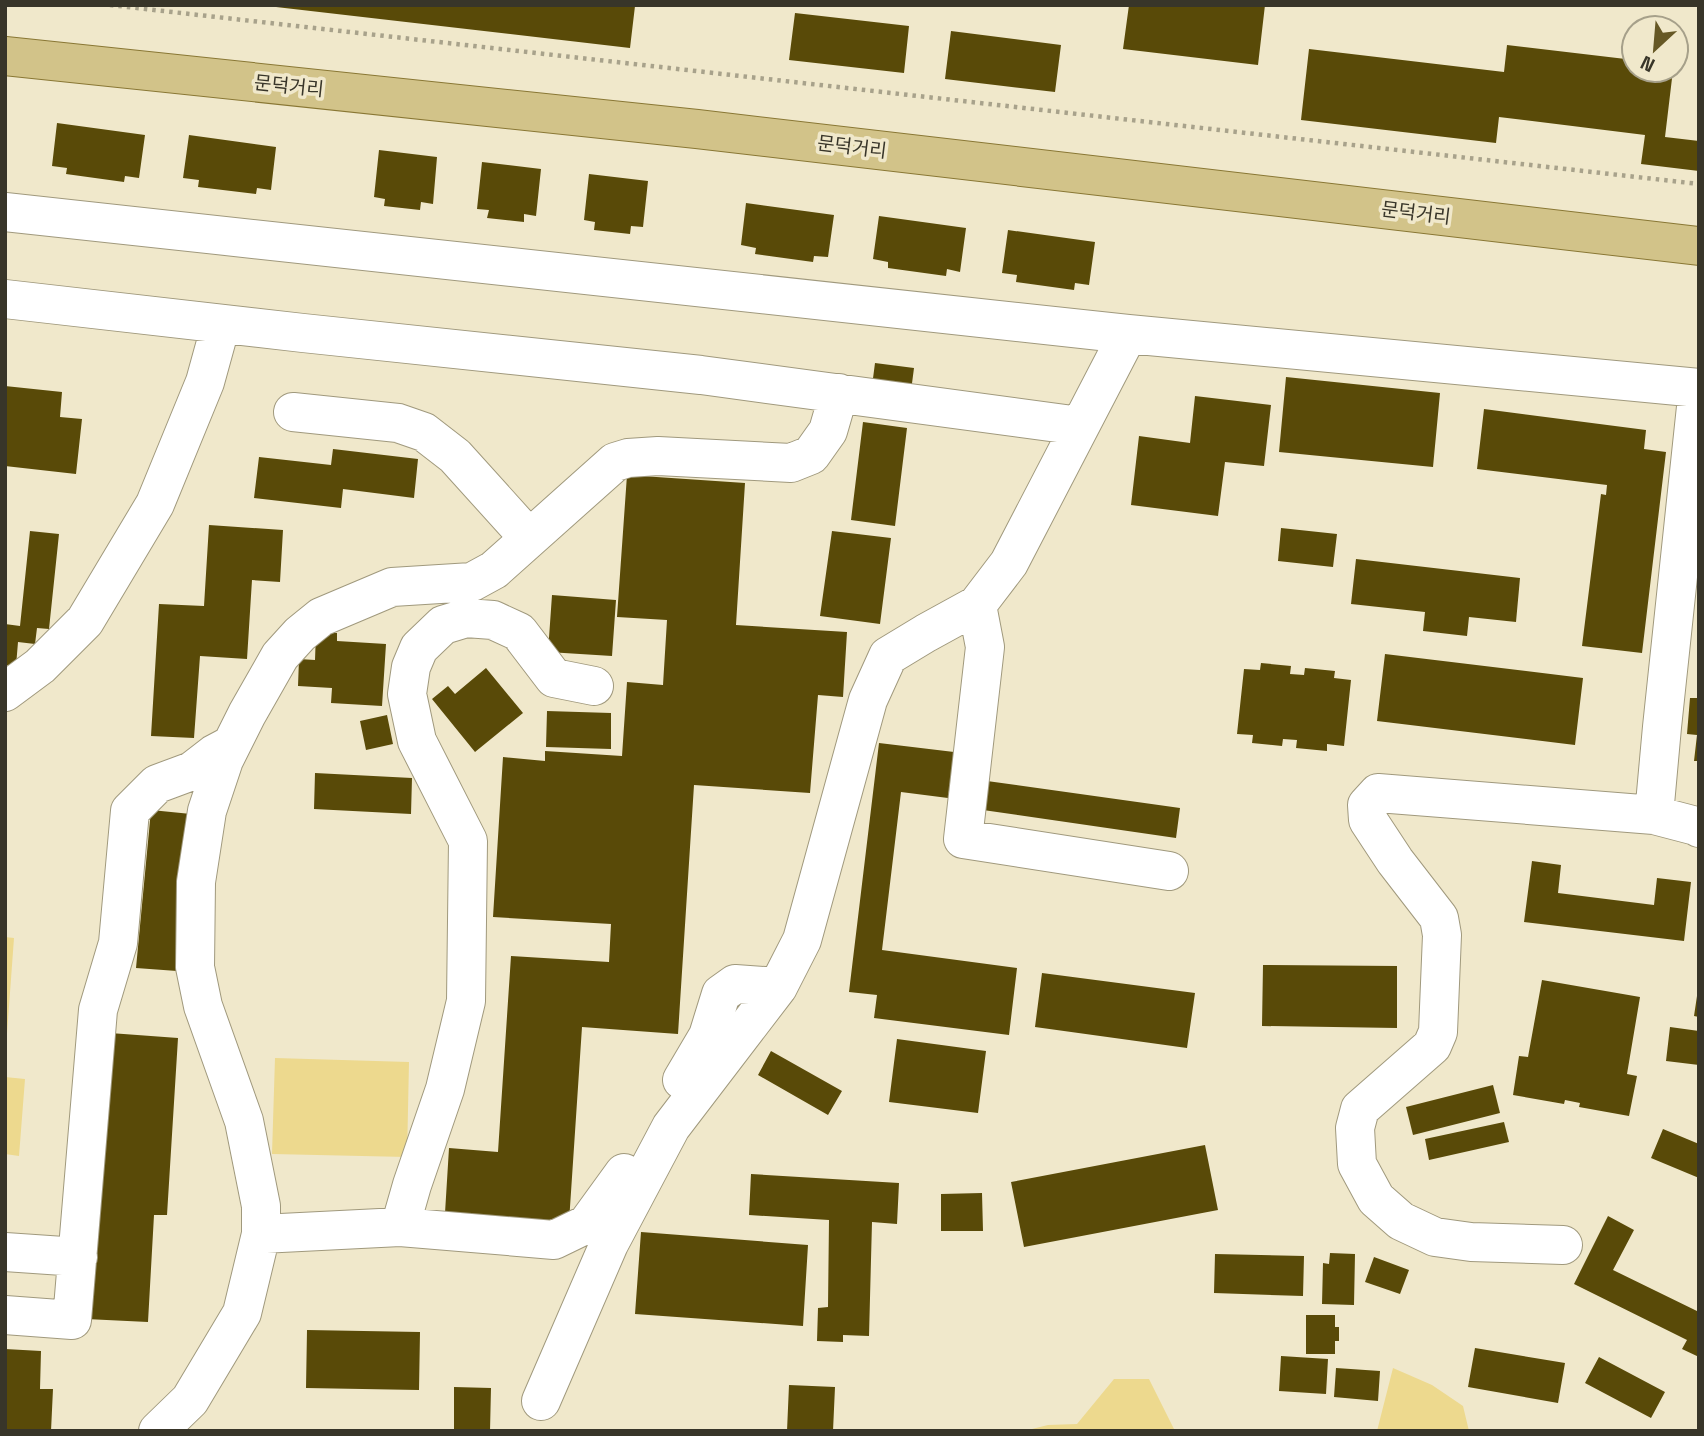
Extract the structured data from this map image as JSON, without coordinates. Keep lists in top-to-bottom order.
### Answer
{
  "streets": {
    "main road": ["문덕거리"]
  },
  "north": "bottom left"
}
